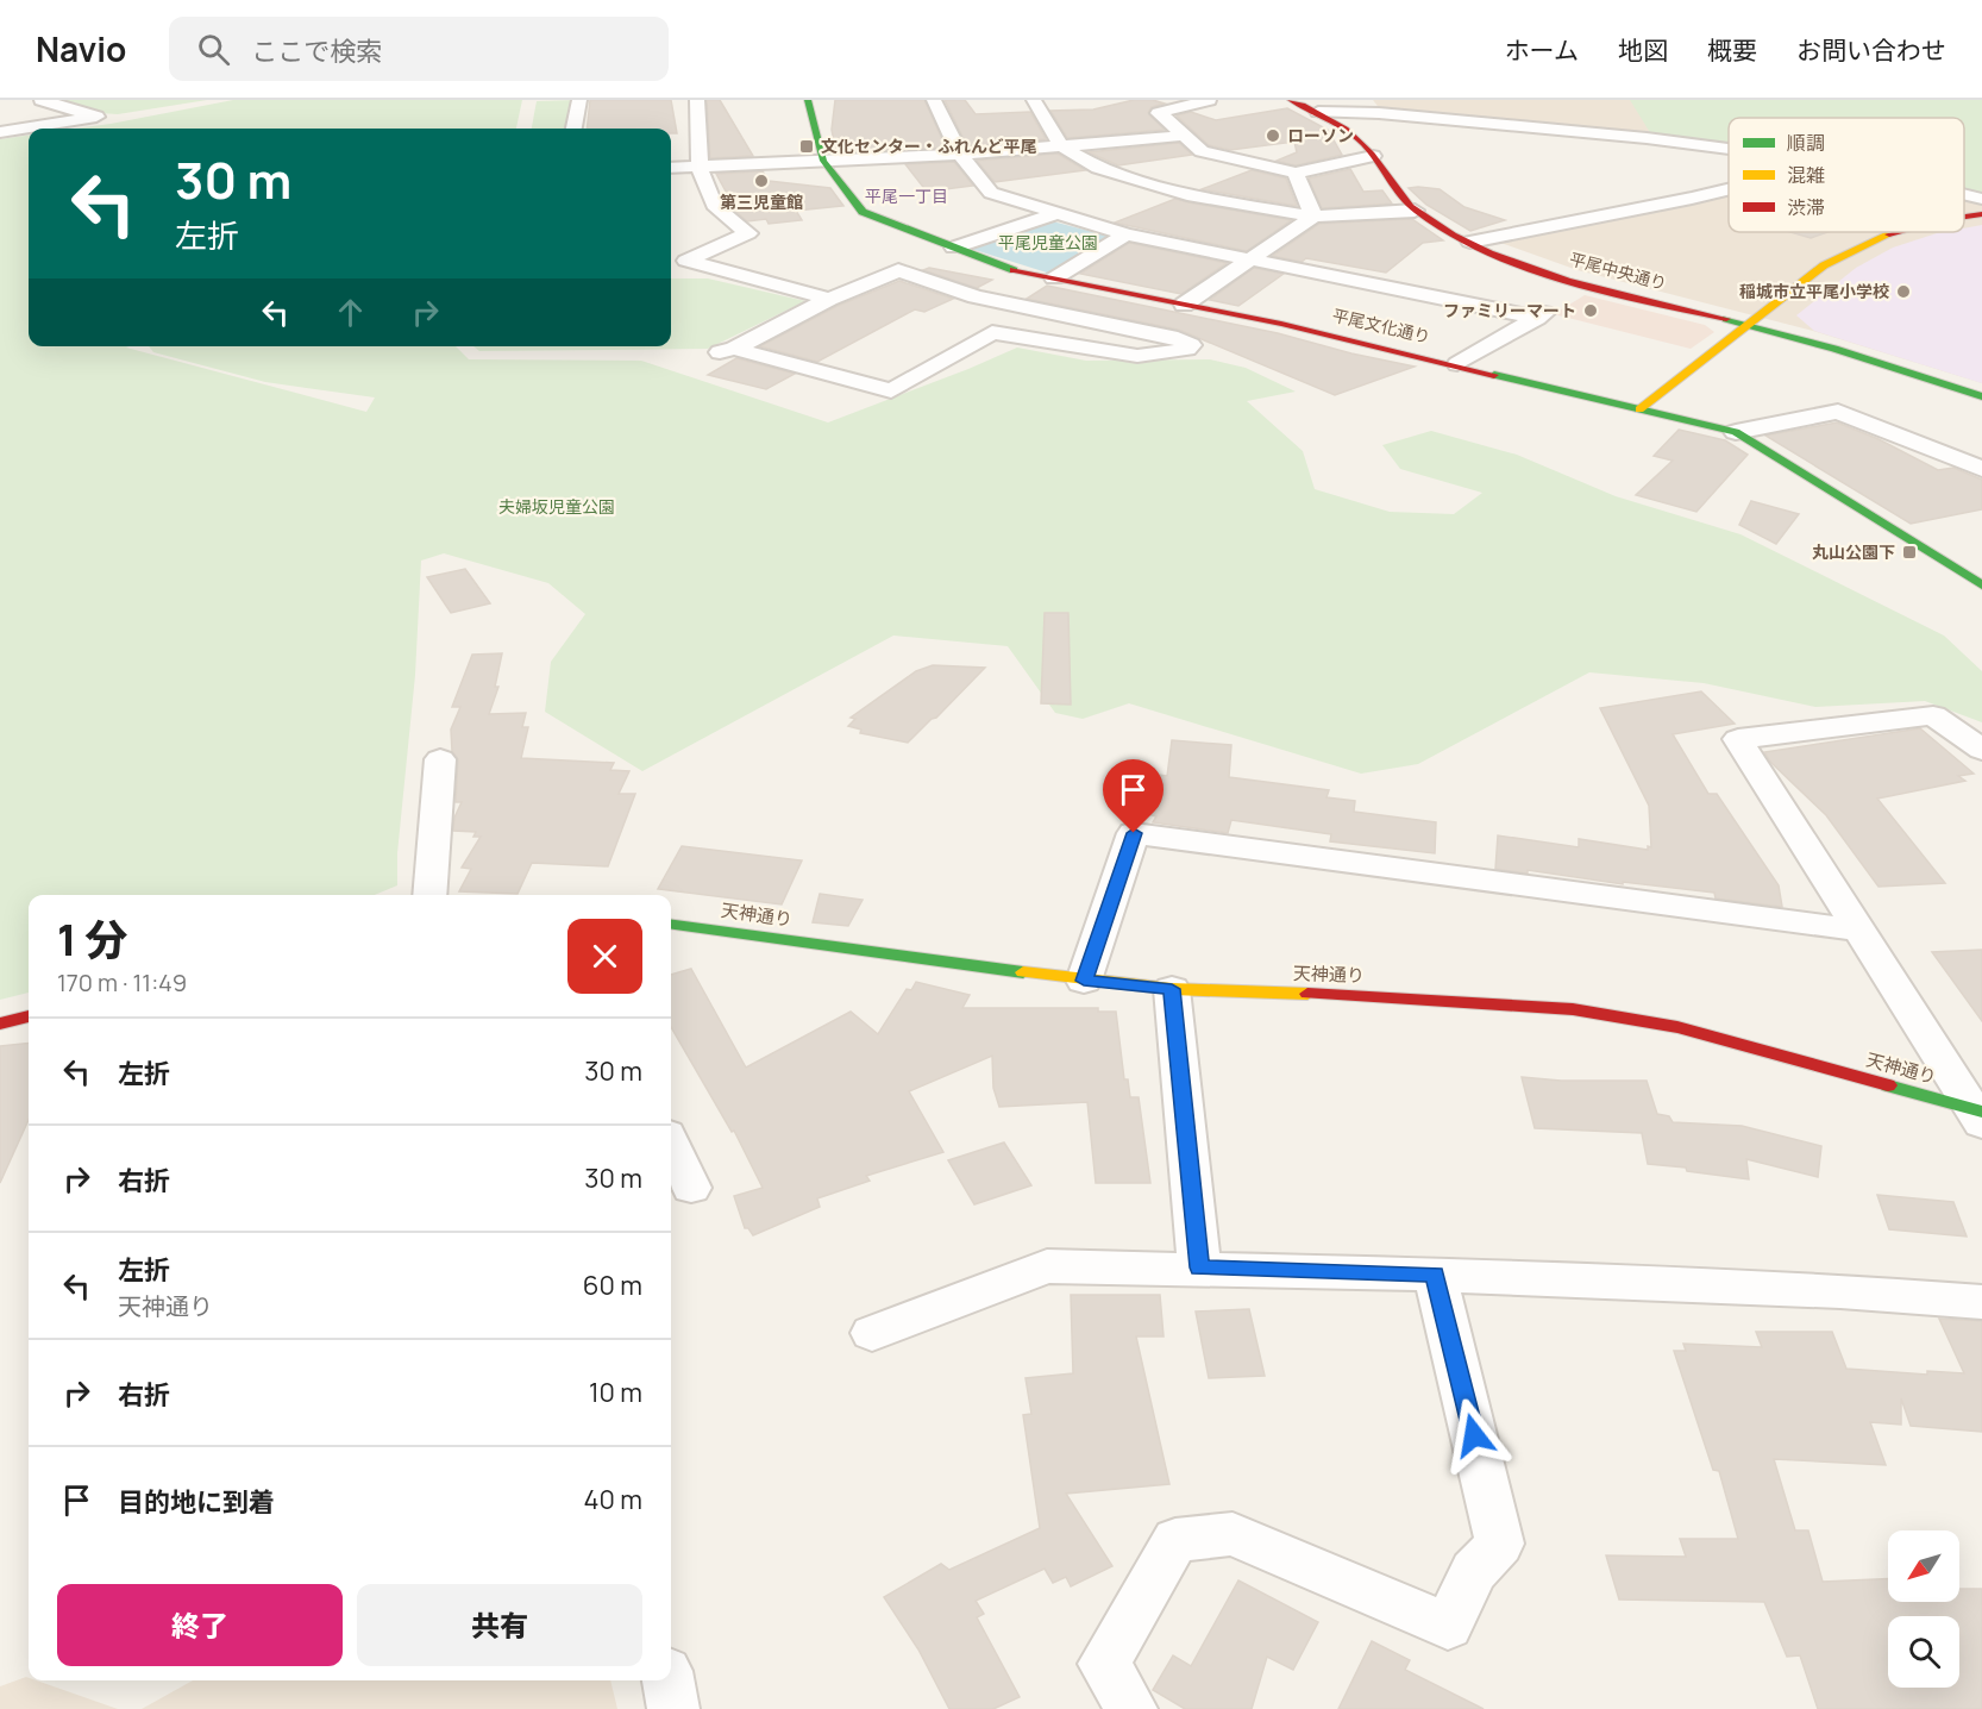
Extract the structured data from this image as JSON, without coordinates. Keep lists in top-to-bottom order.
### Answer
{
  "streets": {
    "street": ["平尾中央通り", "平尾文化通り", "天神通り"]
  },
  "districts": ["平尾一丁目"],
  "parks": ["平尾児童公園", "夫婦坂児童公園"],
  "places": {
    "other": [
      "ローソン",
      "第三児童館",
      "稲城市立平尾小学校",
      "ファミリーマート"
    ],
    "transit": ["文化センター・ふれんど平尾", "丸山公園下"]
  },
  "legend": ["順調", "混雑", "渋滞"],
  "north": "bottom left",
  "page": {
    "header": "Navio",
    "search": "ここで検索",
    "nav": [
      "ホーム",
      "地図",
      "概要",
      "お問い合わせ"
    ],
    "turn": ["30 m", "左折"],
    "heading": ["1 分", "170 m · 11:49"],
    "list": [
      {
        "name": "左折",
        "value": "30 m"
      },
      {
        "name": "右折",
        "value": "30 m"
      },
      {
        "name": "左折",
        "note": "天神通り",
        "value": "60 m"
      },
      {
        "name": "右折",
        "value": "10 m"
      },
      {
        "name": "目的地に到着",
        "value": "40 m"
      }
    ],
    "buttons": ["終了", "共有"]
  }
}
